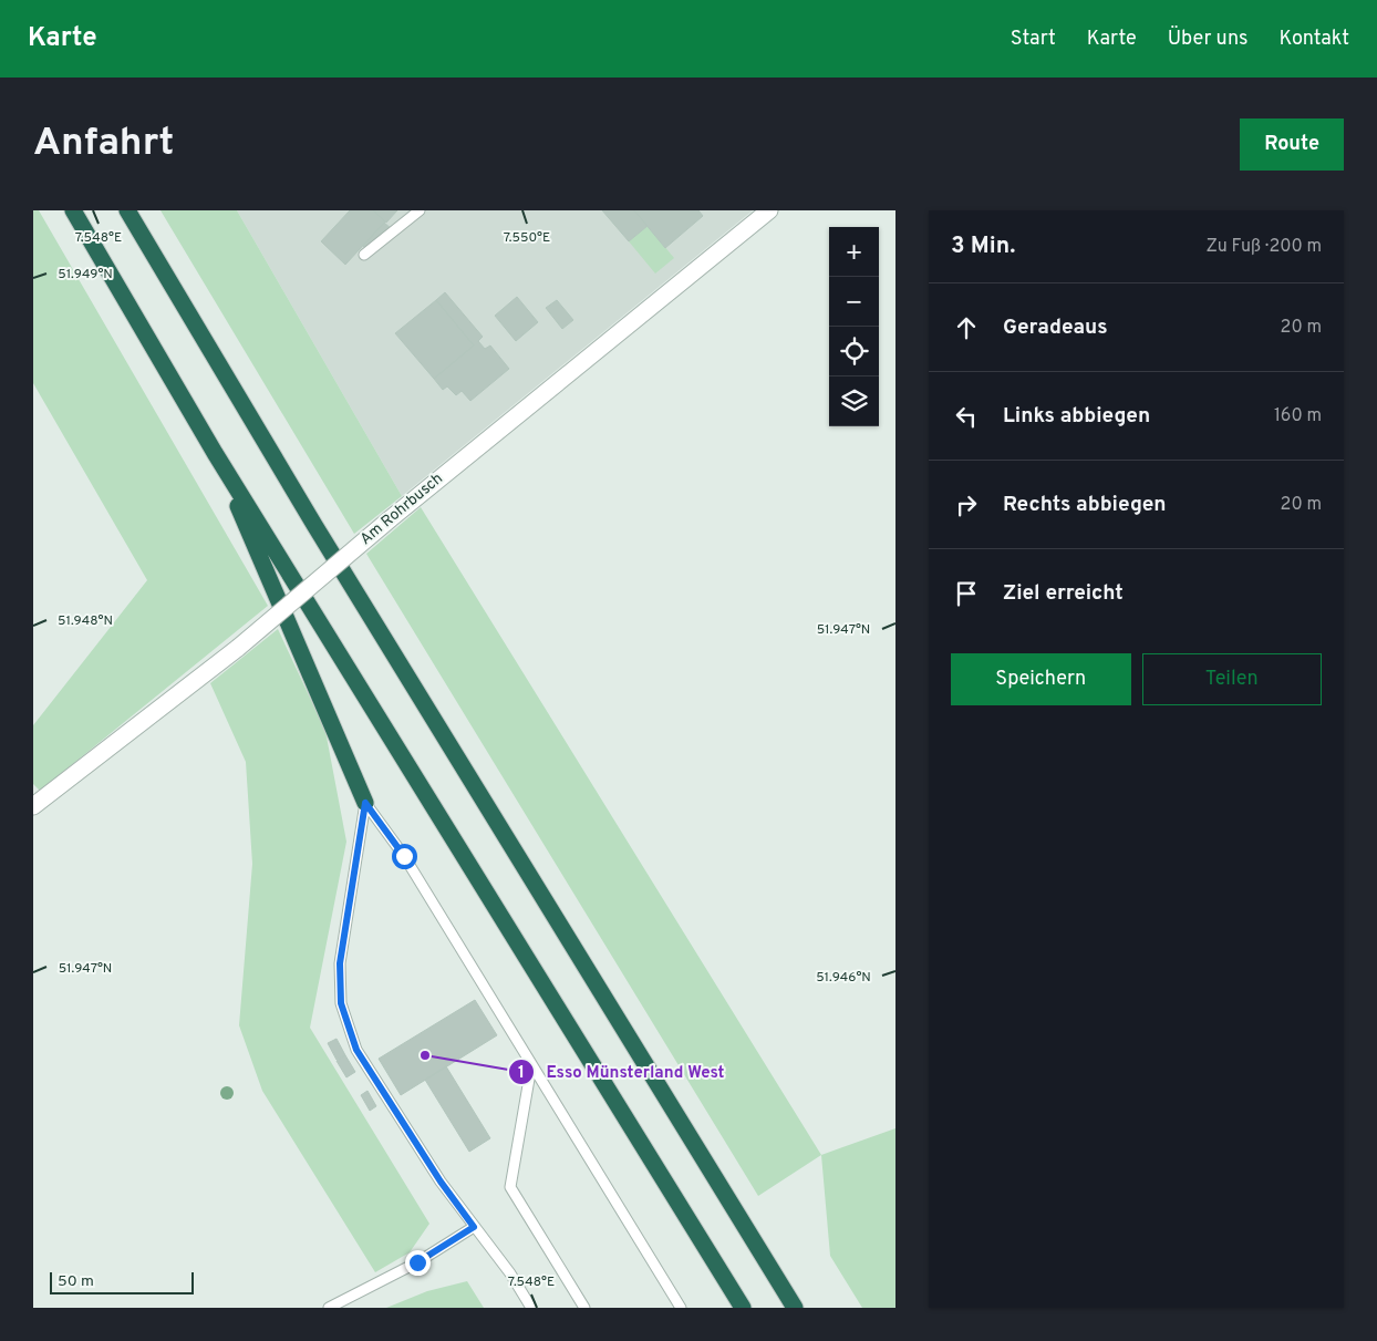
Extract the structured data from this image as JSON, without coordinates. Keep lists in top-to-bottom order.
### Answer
{
  "streets": {
    "street": ["Am Rohrbusch"]
  },
  "places": ["Esso Münsterland West"],
  "scale_bar": "50 m",
  "page": {
    "header": "Karte",
    "nav": [
      "Start",
      "Karte",
      "Über uns",
      "Kontakt"
    ],
    "buttons": [
      "Route",
      ["Speichern", "Teilen"]
    ],
    "title": "Anfahrt",
    "heading": ["3 Min.", "Zu Fuß · 200 m"],
    "map_buttons": ["+", "−"],
    "list": [
      ["Geradeaus", "20 m"],
      ["Links abbiegen", "160 m"],
      ["Rechts abbiegen", "20 m"],
      "Ziel erreicht"
    ],
    "scale": "50 m"
  },
  "coordinates": [
    "7.548°E",
    "7.550°E",
    "51.949°N",
    "51.948°N",
    "51.947°N",
    "51.946°N"
  ]
}
